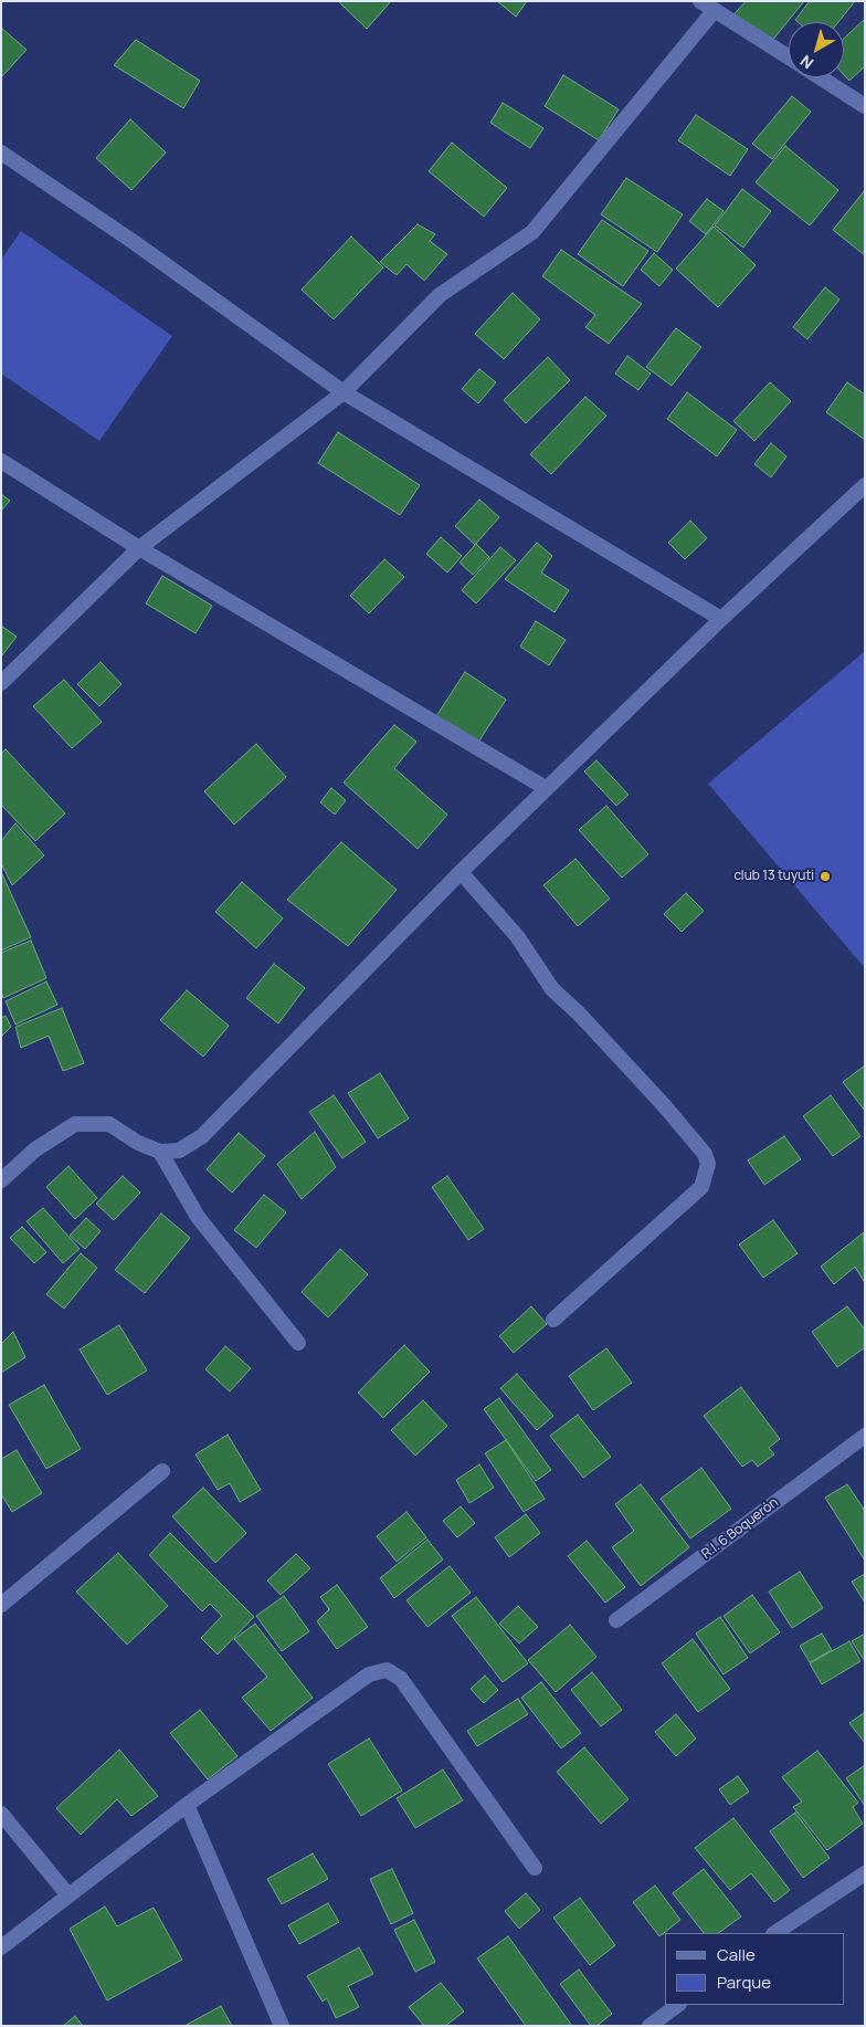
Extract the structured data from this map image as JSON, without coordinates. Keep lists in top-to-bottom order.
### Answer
{
  "streets": {
    "street": ["R.I. 6 Boquerón"]
  },
  "places": ["club 13 tuyuti"],
  "legend": ["Calle", "Parque"],
  "north": "bottom left"
}
